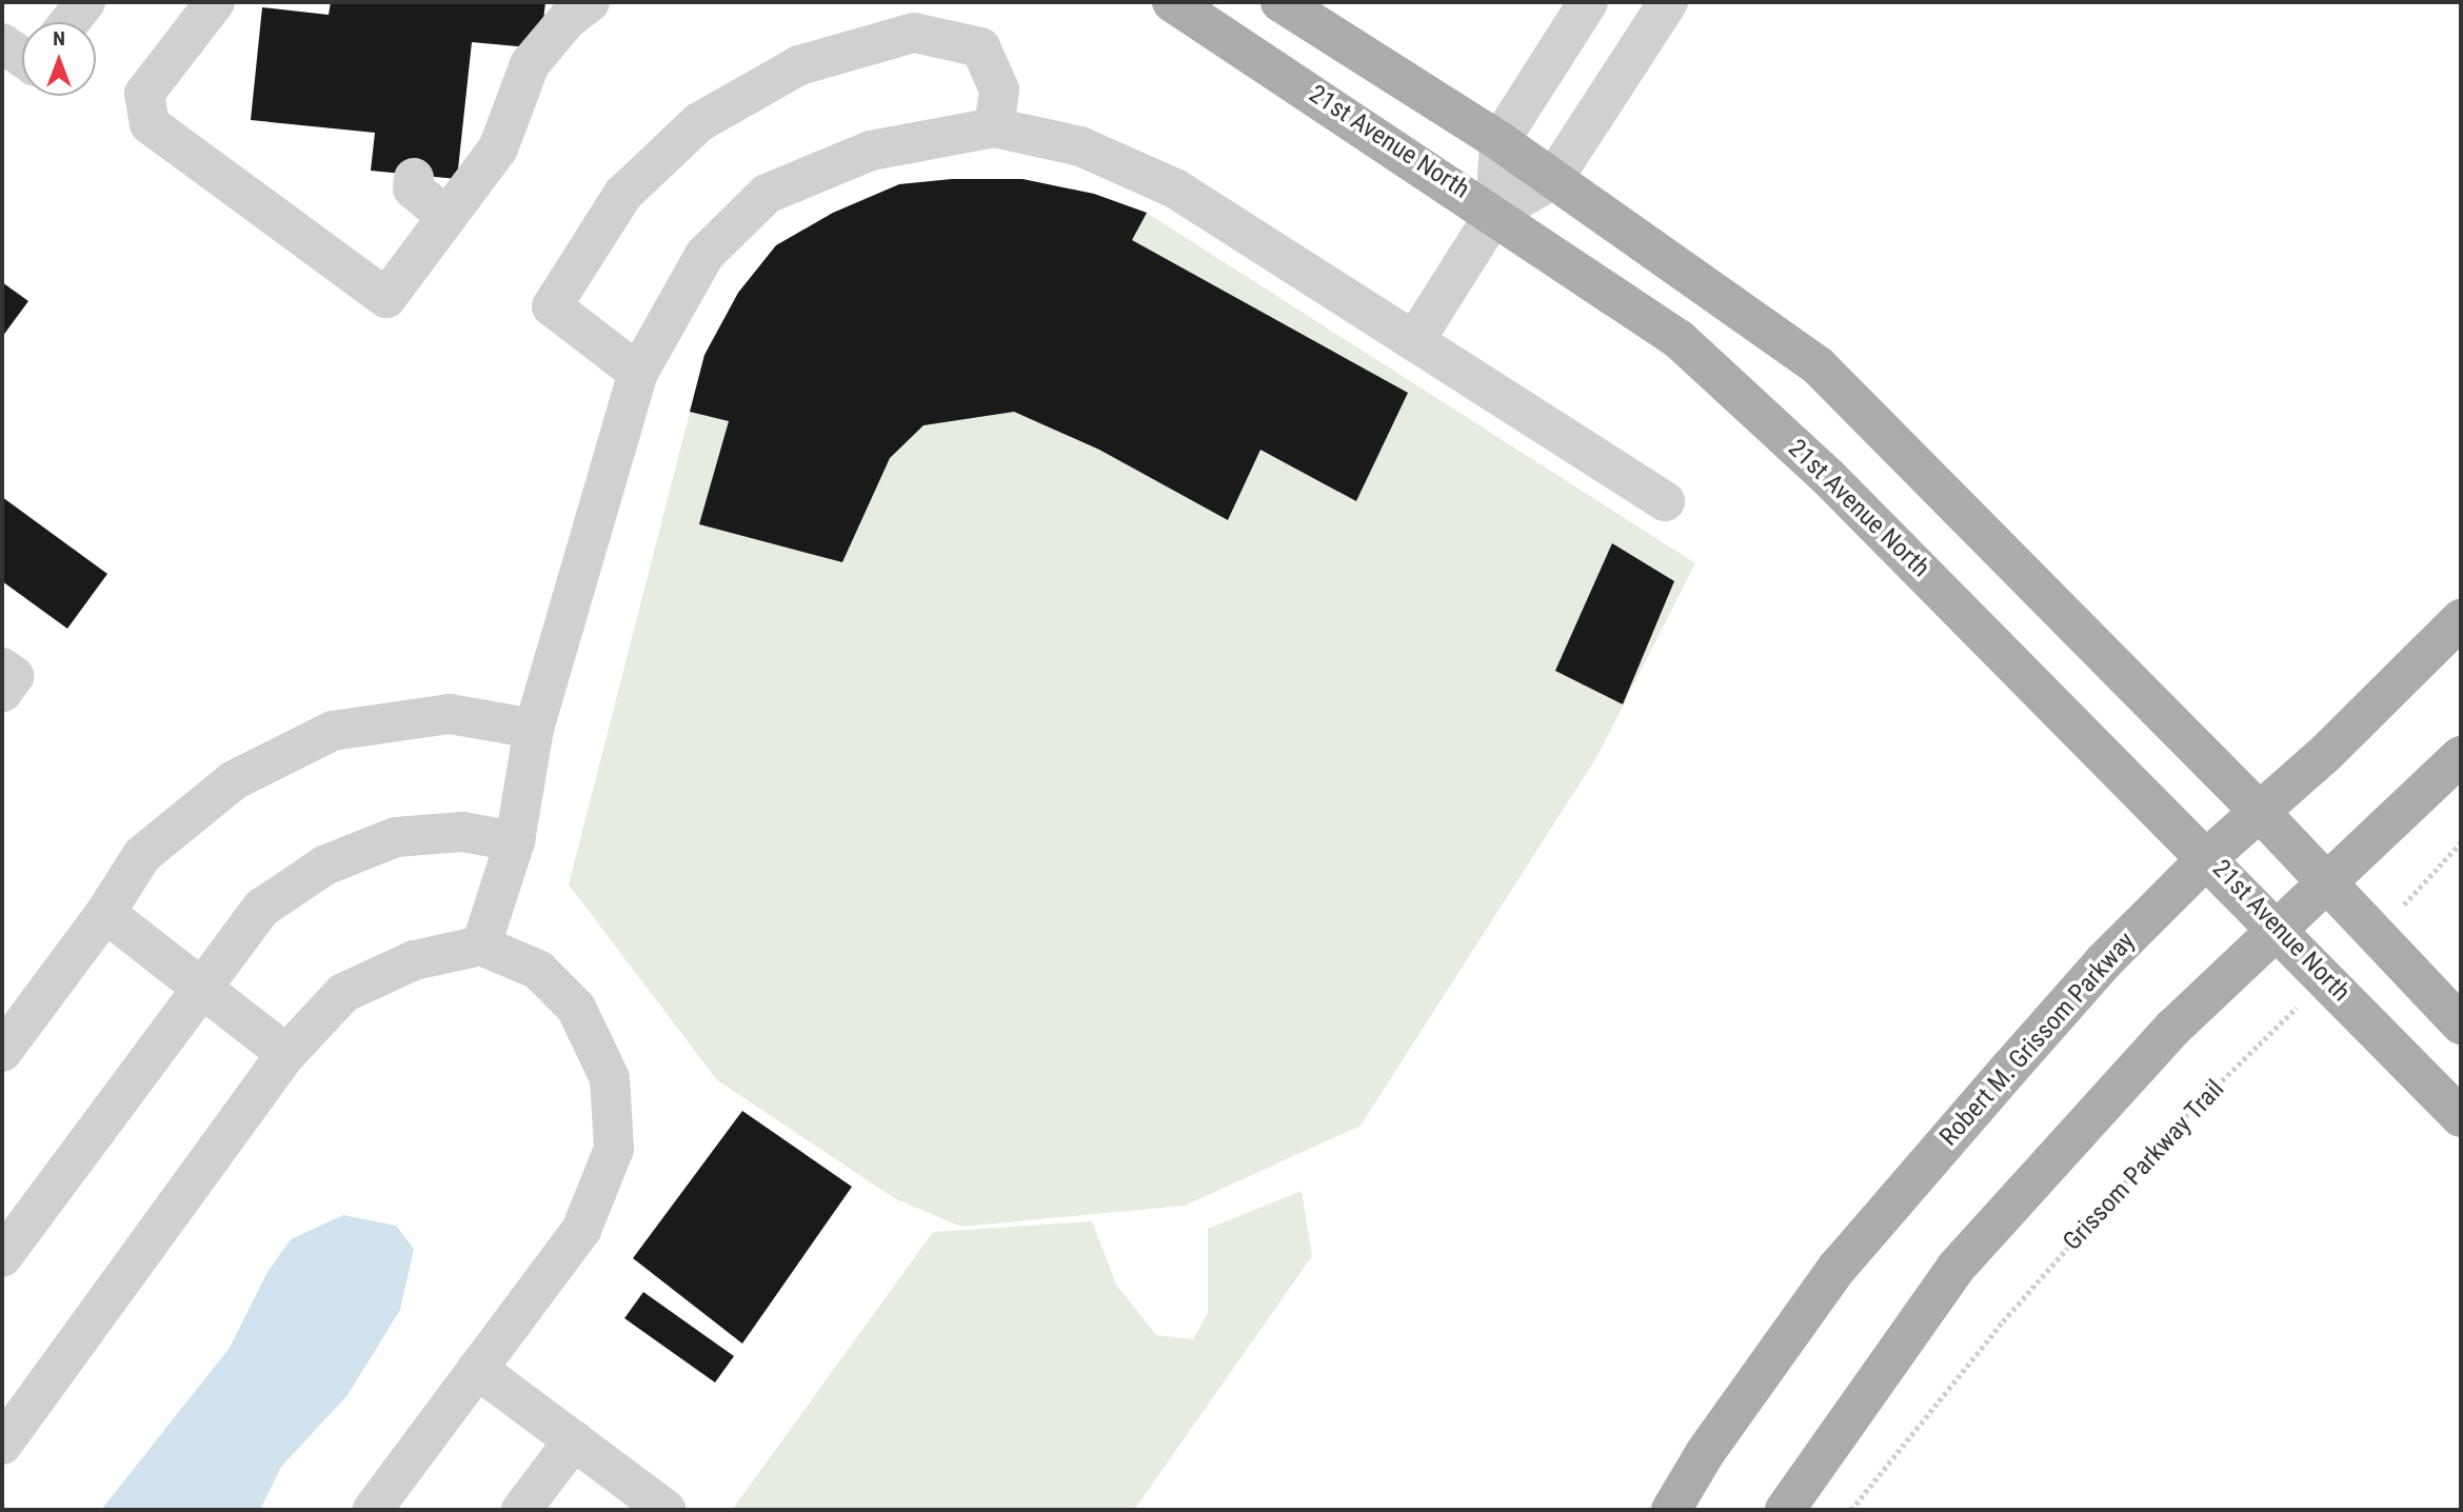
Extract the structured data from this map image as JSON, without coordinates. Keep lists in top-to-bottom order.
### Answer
{
  "streets": {
    "main road": ["21st Avenue North", "Robert M. Grissom Parkway"],
    "path": ["Grissom Parkway Trail"]
  },
  "crossings": [
    ["21st Avenue North", "Robert M. Grissom Parkway"],
    ["21st Avenue North", "Grissom Parkway Trail"]
  ],
  "north": "top"
}
